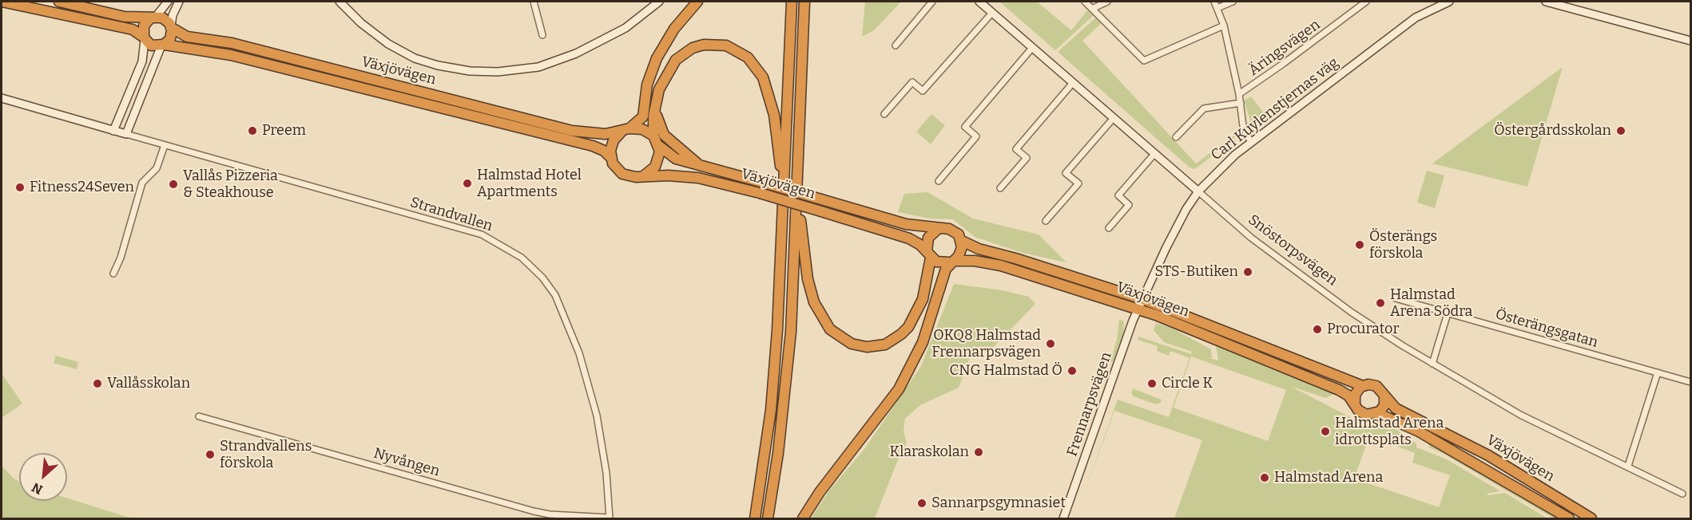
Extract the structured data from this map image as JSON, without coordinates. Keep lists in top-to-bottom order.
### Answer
{
  "streets": {
    "highway": ["Växjövägen"],
    "street": [
      "Äringsvägen",
      "Carl Kuylenstjernas väg",
      "Strandvallen",
      "Snöstorpsvägen",
      "Österängsgatan",
      "Frennarpsvägen",
      "Nyvången"
    ]
  },
  "crossings": [
    ["Växjövägen", "Carl Kuylenstjernas väg"],
    ["Växjövägen", "Frennarpsvägen"],
    ["Carl Kuylenstjernas väg", "Snöstorpsvägen"],
    ["Carl Kuylenstjernas väg", "Frennarpsvägen"],
    ["Strandvallen", "Nyvången"]
  ],
  "places": [
    "Preem",
    "Östergårdsskolan",
    "Halmstad Hotel Apartments",
    "Vallås Pizzeria & Steakhouse",
    "Fitness24Seven",
    "Österängs förskola",
    "STS-Butiken",
    "Halmstad Arena Södra",
    "Procurator",
    "OKQ8 Halmstad Frennarpsvägen",
    "CNG Halmstad Ö",
    "Vallåsskolan",
    "Circle K",
    "Halmstad Arena idrottsplats",
    "Klaraskolan",
    "Strandvallens förskola",
    "Halmstad Arena",
    "Sannarpsgymnasiet"
  ],
  "north": "bottom left"
}
